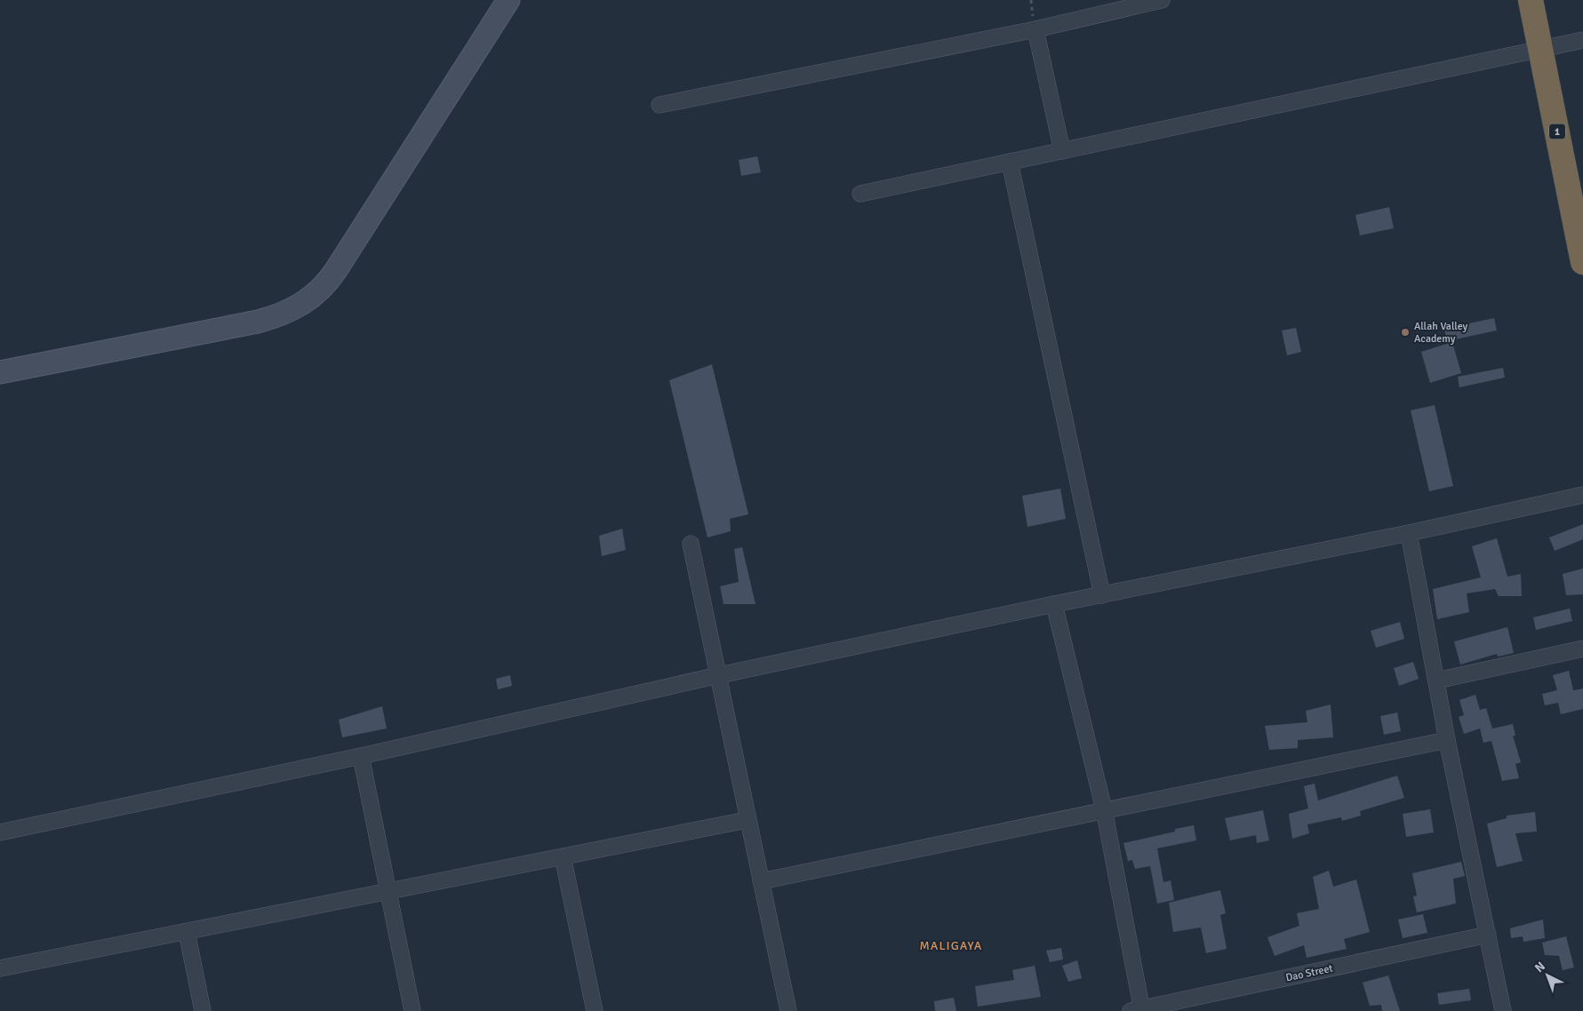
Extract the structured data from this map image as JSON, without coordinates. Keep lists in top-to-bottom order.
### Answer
{
  "streets": {
    "highway": ["1"],
    "street": ["Dao Street"]
  },
  "districts": ["MALIGAYA"],
  "places": ["Allah Valley Academy"],
  "north": "top left"
}
